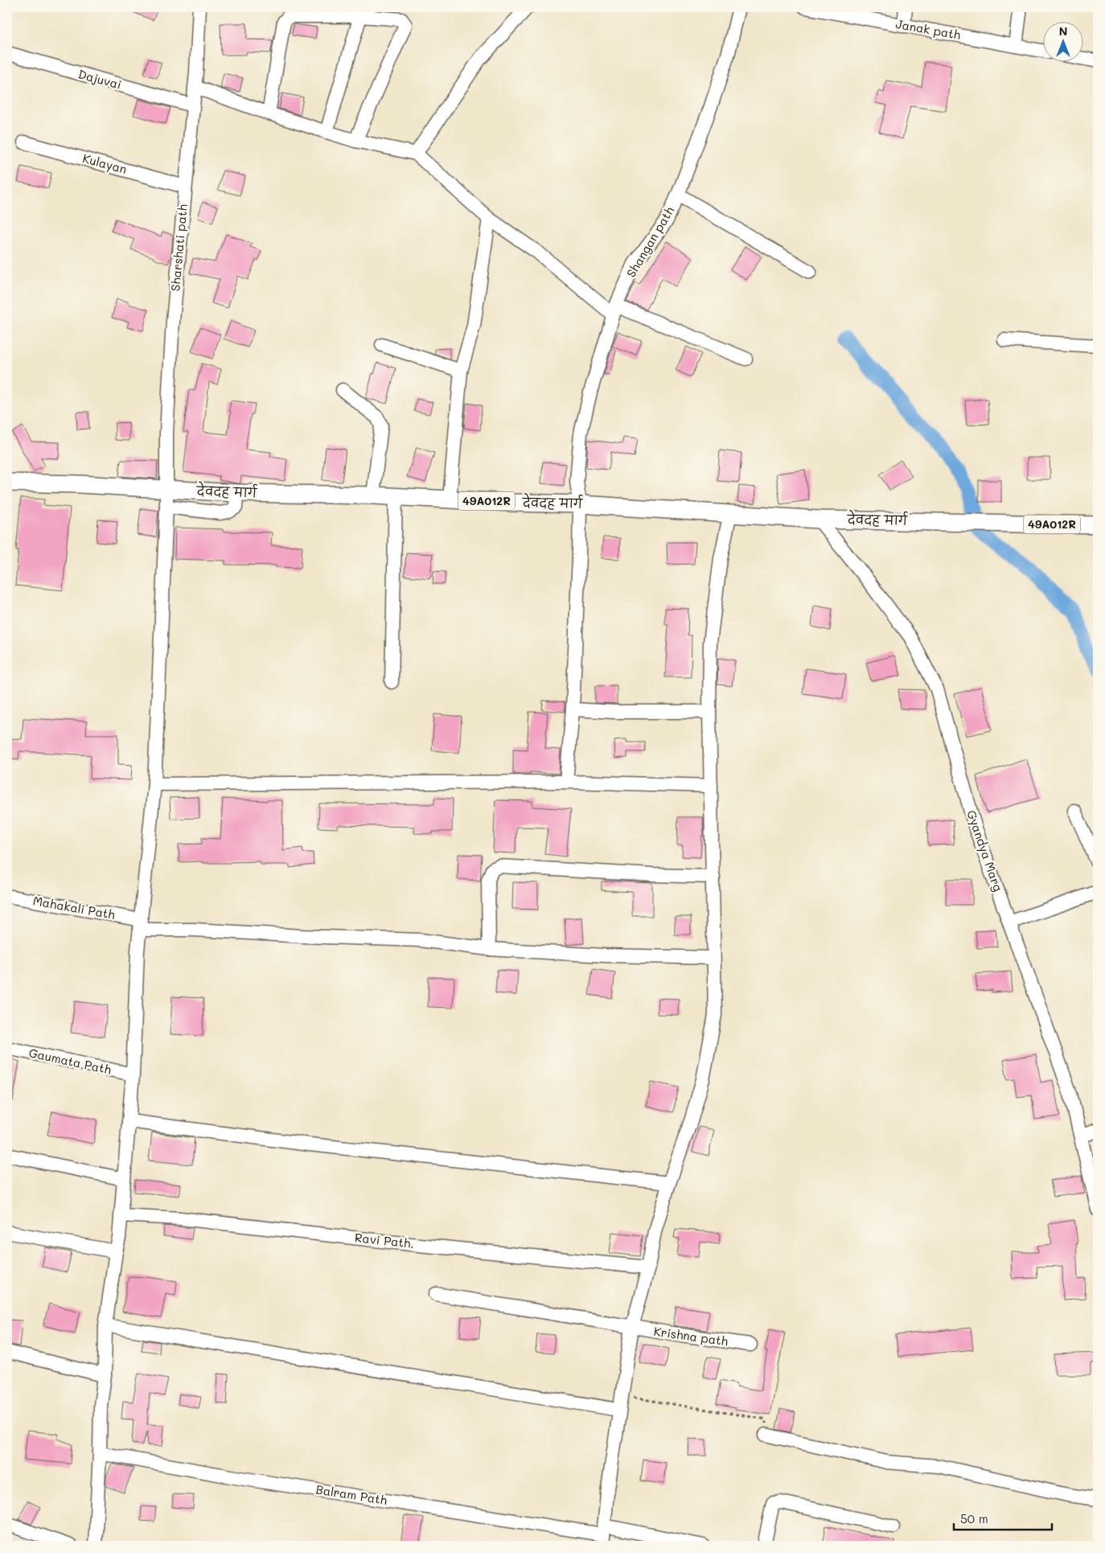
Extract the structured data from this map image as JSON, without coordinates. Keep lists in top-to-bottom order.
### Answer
{
  "streets": {
    "main road": ["देवदह मार्ग", "49A012R"],
    "street": [
      "Janak path",
      "Dajuvai",
      "Kulayan",
      "Shangan path",
      "Sharshati path",
      "Gyandya Marg",
      "Mahakali Path",
      "Gaumata Path",
      "Ravi Path.",
      "Krishna path",
      "Balram Path"
    ]
  },
  "crossings": [
    ["Dajuvai", "Sharshati path"],
    ["Kulayan", "Sharshati path"],
    ["Shangan path", "देवदह मार्ग"],
    ["Sharshati path", "देवदह मार्ग"],
    ["Sharshati path", "Mahakali Path"],
    ["Sharshati path", "Gaumata Path"],
    ["Sharshati path", "Ravi Path."],
    ["Sharshati path", "Balram Path"],
    ["देवदह मार्ग", "Gyandya Marg"]
  ],
  "scale_bar": "50 m",
  "north": "top"
}
